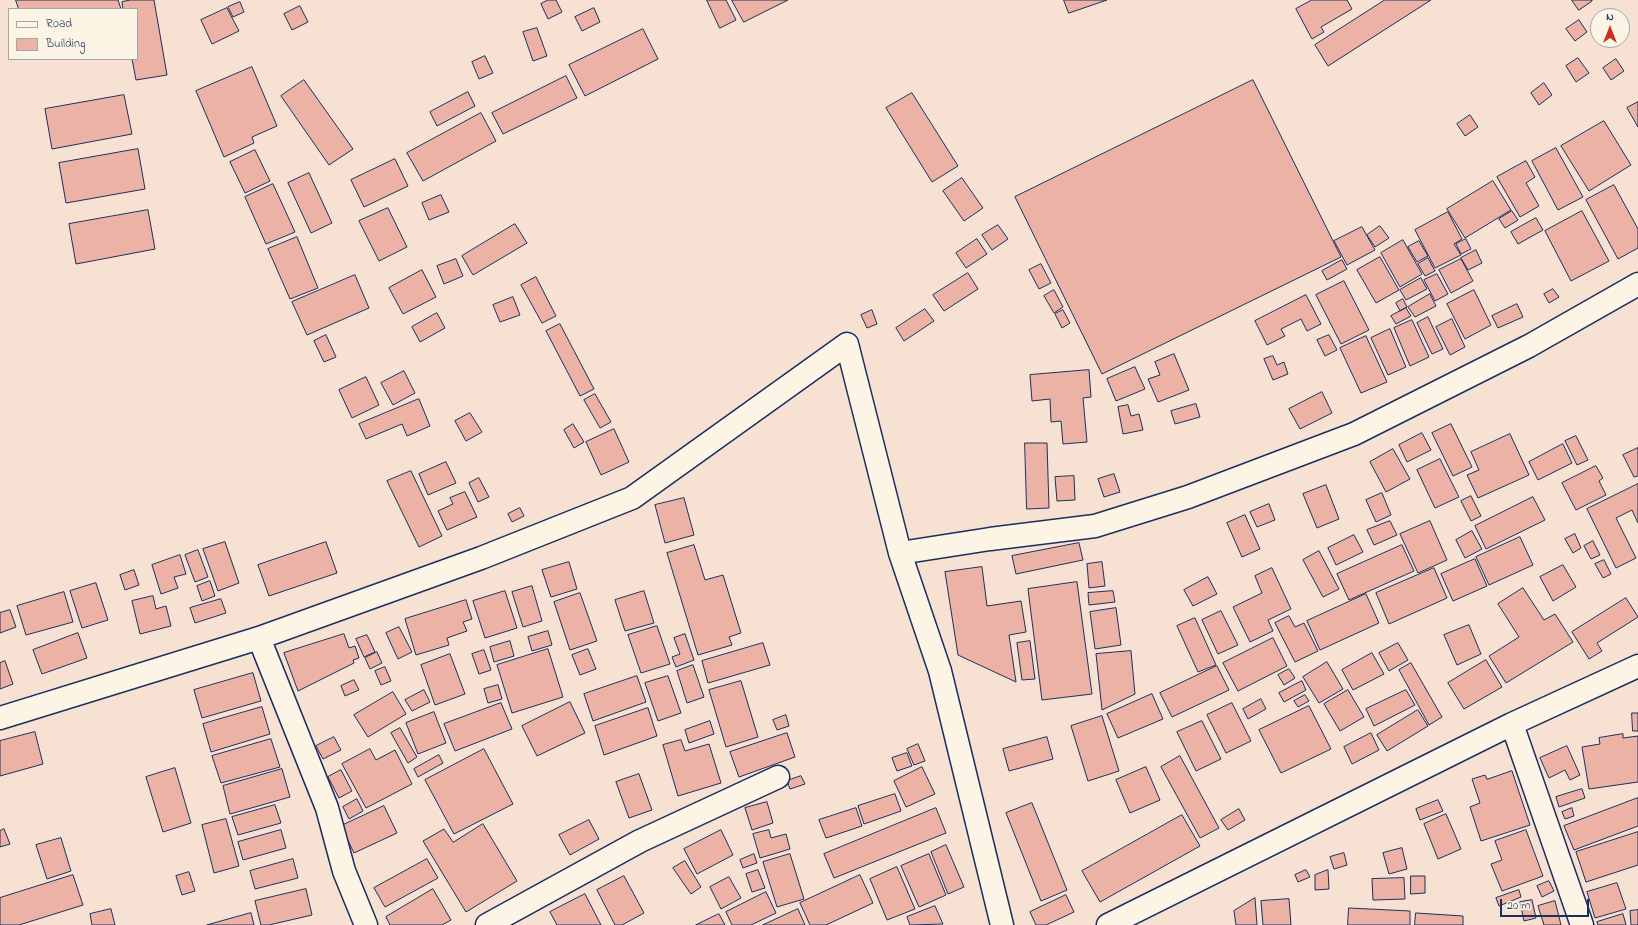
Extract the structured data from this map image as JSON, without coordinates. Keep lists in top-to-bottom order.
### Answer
{
  "legend": ["Road", "Building"],
  "scale_bar": "20 m",
  "north": "top"
}
